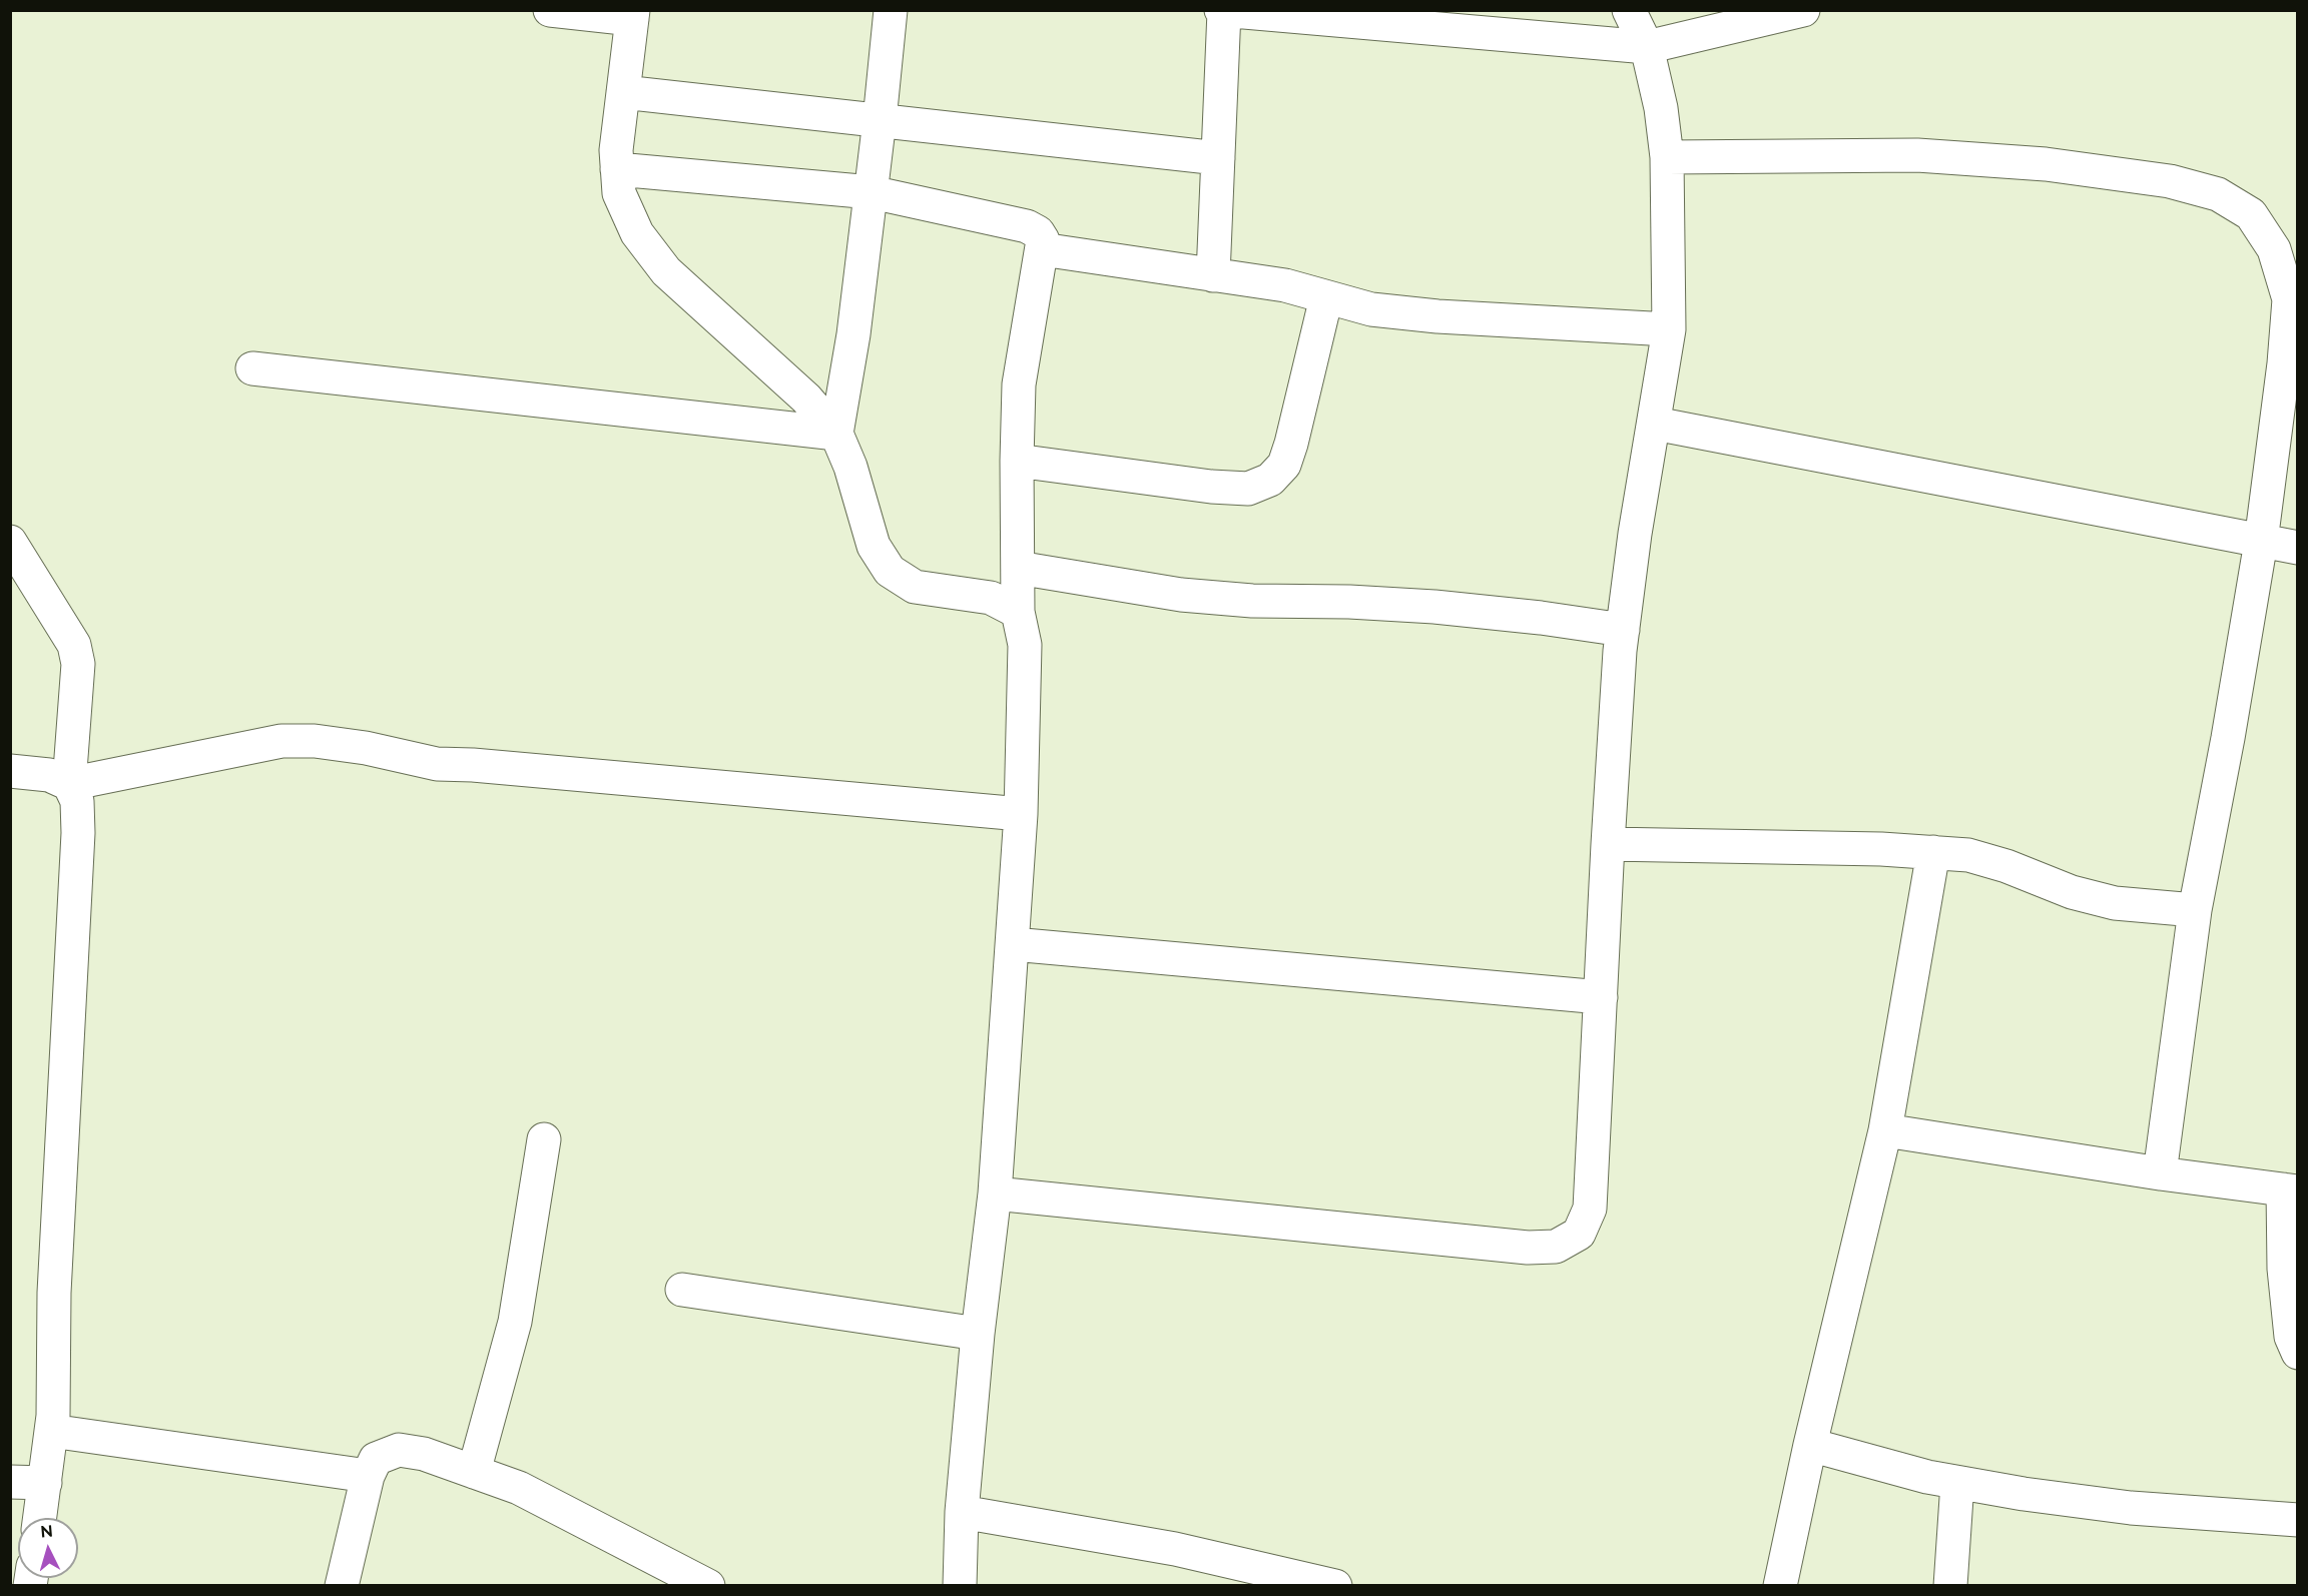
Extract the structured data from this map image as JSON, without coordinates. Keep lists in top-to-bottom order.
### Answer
{
  "north": "top"
}
